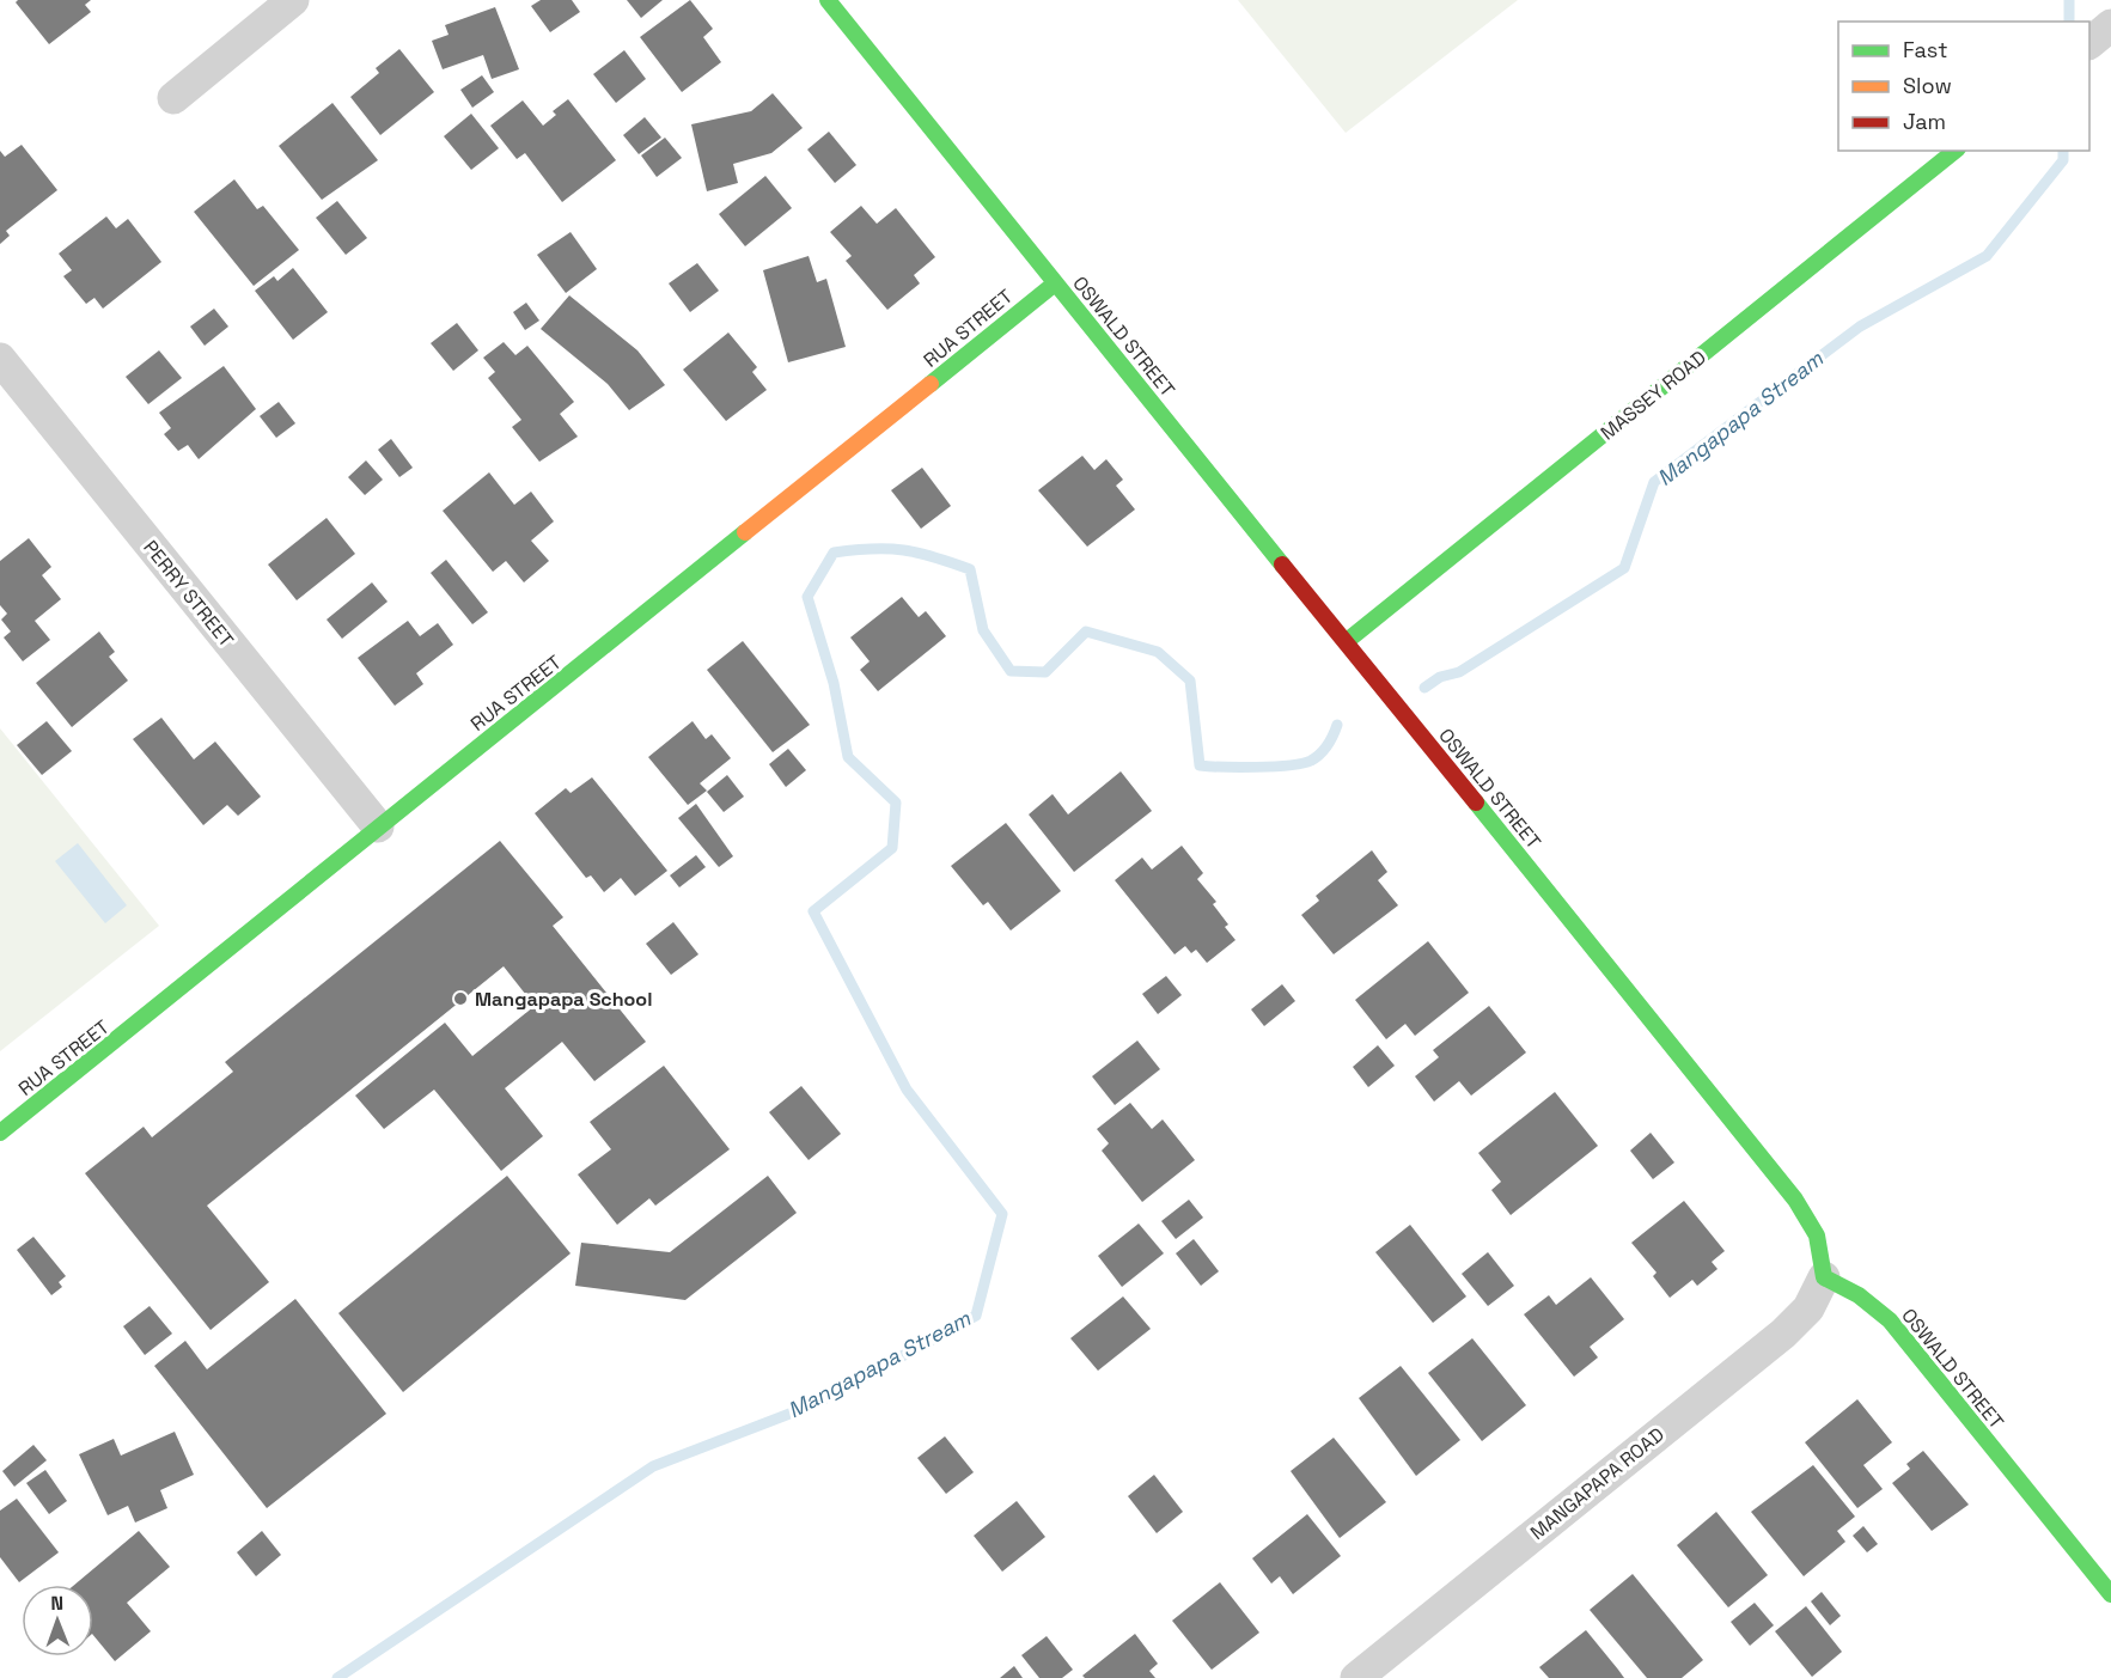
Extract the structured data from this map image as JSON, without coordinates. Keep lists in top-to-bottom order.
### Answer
{
  "streets": {
    "street": [
      "RUA STREET",
      "OSWALD STREET",
      "MASSEY ROAD",
      "PERRY STREET",
      "MANGAPAPA ROAD"
    ]
  },
  "crossings": [
    ["RUA STREET", "OSWALD STREET"],
    ["RUA STREET", "PERRY STREET"],
    ["OSWALD STREET", "MASSEY ROAD"],
    ["OSWALD STREET", "MANGAPAPA ROAD"]
  ],
  "water": ["Mangapapa Stream"],
  "places": ["Mangapapa School"],
  "legend": ["Fast", "Slow", "Jam"],
  "north": "top"
}
